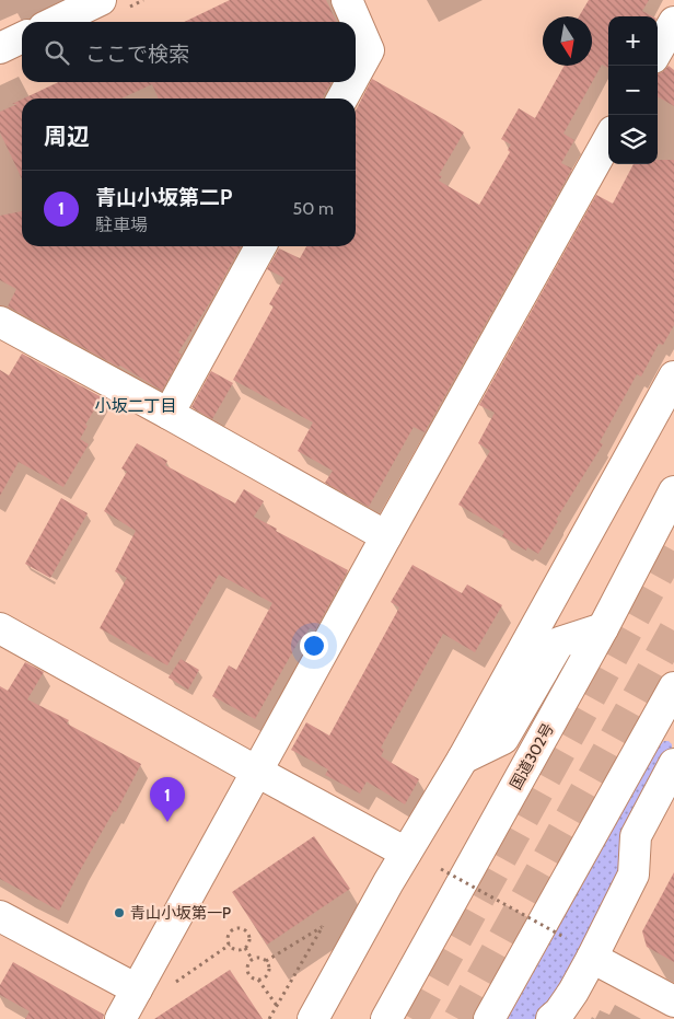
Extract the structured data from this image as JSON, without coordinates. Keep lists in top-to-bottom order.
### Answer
{
  "streets": {
    "main road": ["国道302号"]
  },
  "districts": ["小坂二丁目"],
  "places": ["青山小坂第一P"],
  "north": "bottom",
  "page": {
    "map_buttons": ["+", "−"],
    "search": "ここで検索",
    "heading": "周辺",
    "list": [
      {
        "mark": "1",
        "name": "青山小坂第二P",
        "note": "駐車場",
        "value": "50 m"
      }
    ],
    "pins": "1"
  }
}
